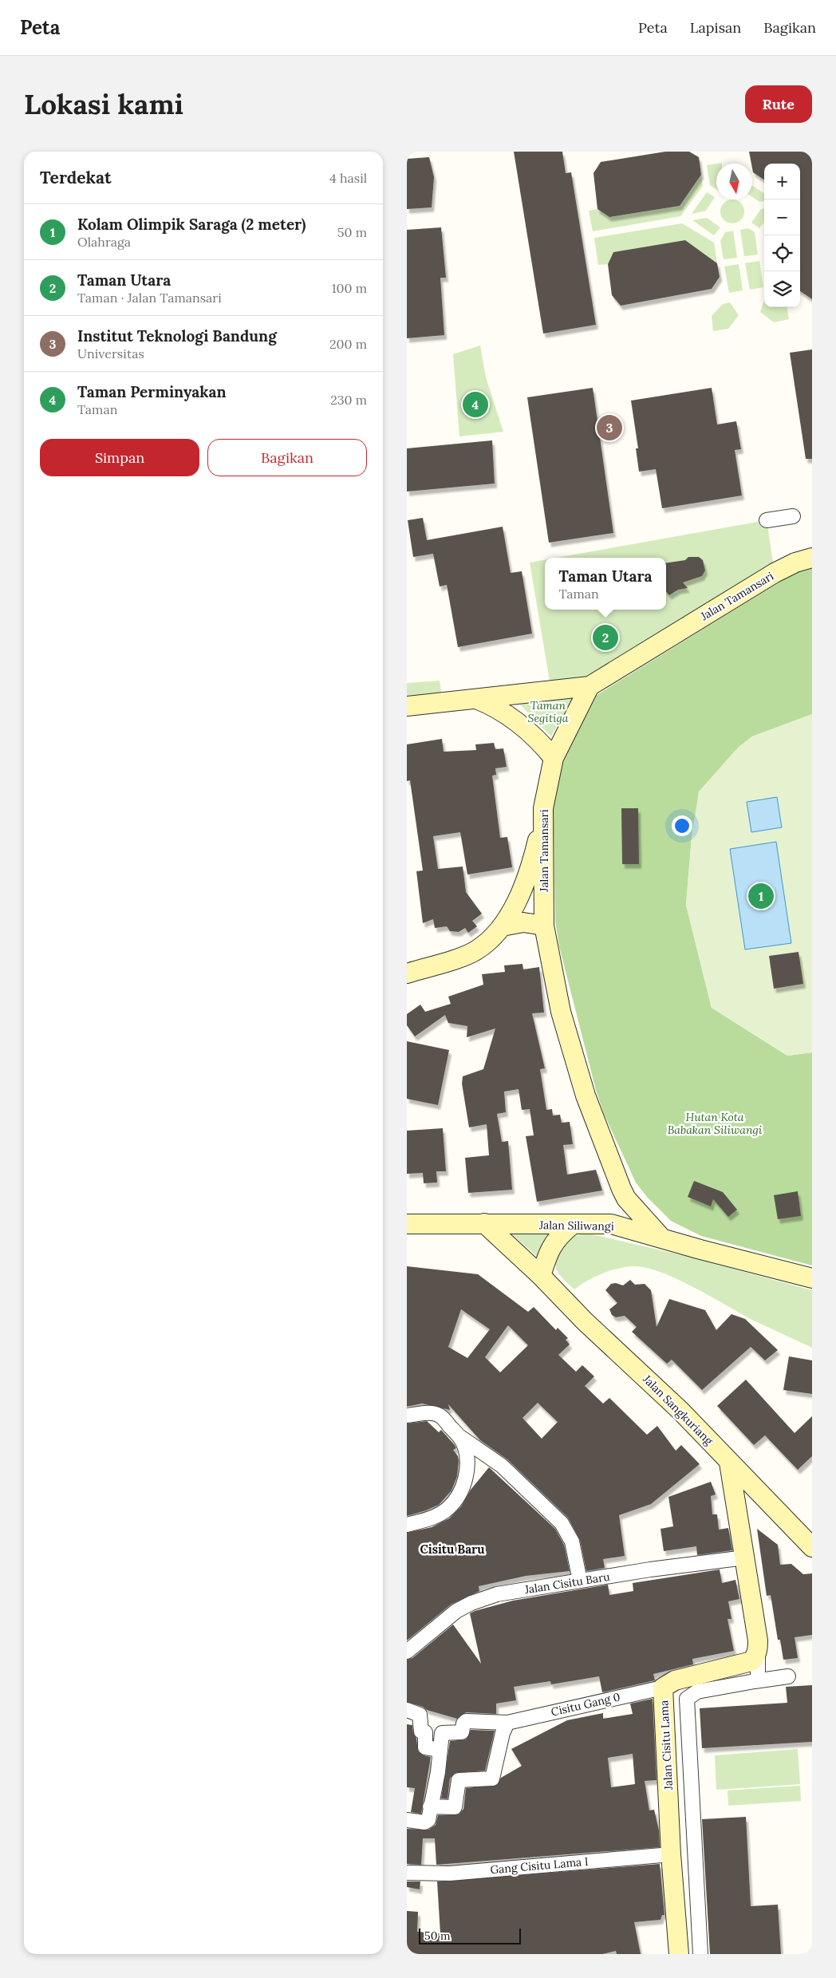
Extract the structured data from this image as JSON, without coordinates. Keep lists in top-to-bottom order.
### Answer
{
  "streets": {
    "street": [
      "Jalan Tamansari",
      "Jalan Siliwangi",
      "Jalan Sangkuriang",
      "Jalan Cisitu Baru",
      "Cisitu Gang 0",
      "Jalan Cisitu Lama",
      "Gang Cisitu Lama I"
    ]
  },
  "crossings": [
    ["Jalan Tamansari", "Jalan Siliwangi"],
    ["Jalan Siliwangi", "Jalan Sangkuriang"],
    ["Cisitu Gang 0", "Jalan Cisitu Lama"],
    ["Jalan Cisitu Lama", "Gang Cisitu Lama I"]
  ],
  "districts": ["Cisitu Baru"],
  "parks": ["Taman Segitiga", "Hutan Kota Babakan Siliwangi"],
  "scale_bar": "50 m",
  "north": "bottom",
  "page": {
    "header": "Peta",
    "nav": ["Peta", "Lapisan", "Bagikan"],
    "buttons": [
      "Rute",
      ["Simpan", "Bagikan"]
    ],
    "title": "Lokasi kami",
    "heading": ["Terdekat", "4 hasil"],
    "map_buttons": ["+", "−"],
    "list": [
      {
        "mark": "1",
        "name": "Kolam Olimpik Saraga (2 meter)",
        "note": "Olahraga",
        "value": "50 m"
      },
      {
        "mark": "2",
        "name": "Taman Utara",
        "note": "Taman · Jalan Tamansari",
        "value": "100 m"
      },
      {
        "mark": "3",
        "name": "Institut Teknologi Bandung",
        "note": "Universitas",
        "value": "200 m"
      },
      {
        "mark": "4",
        "name": "Taman Perminyakan",
        "note": "Taman",
        "value": "230 m"
      }
    ],
    "pins": [
      "4",
      "3",
      "2",
      "1"
    ],
    "popup": ["Taman Utara", "Taman"],
    "scale": "50 m"
  }
}
